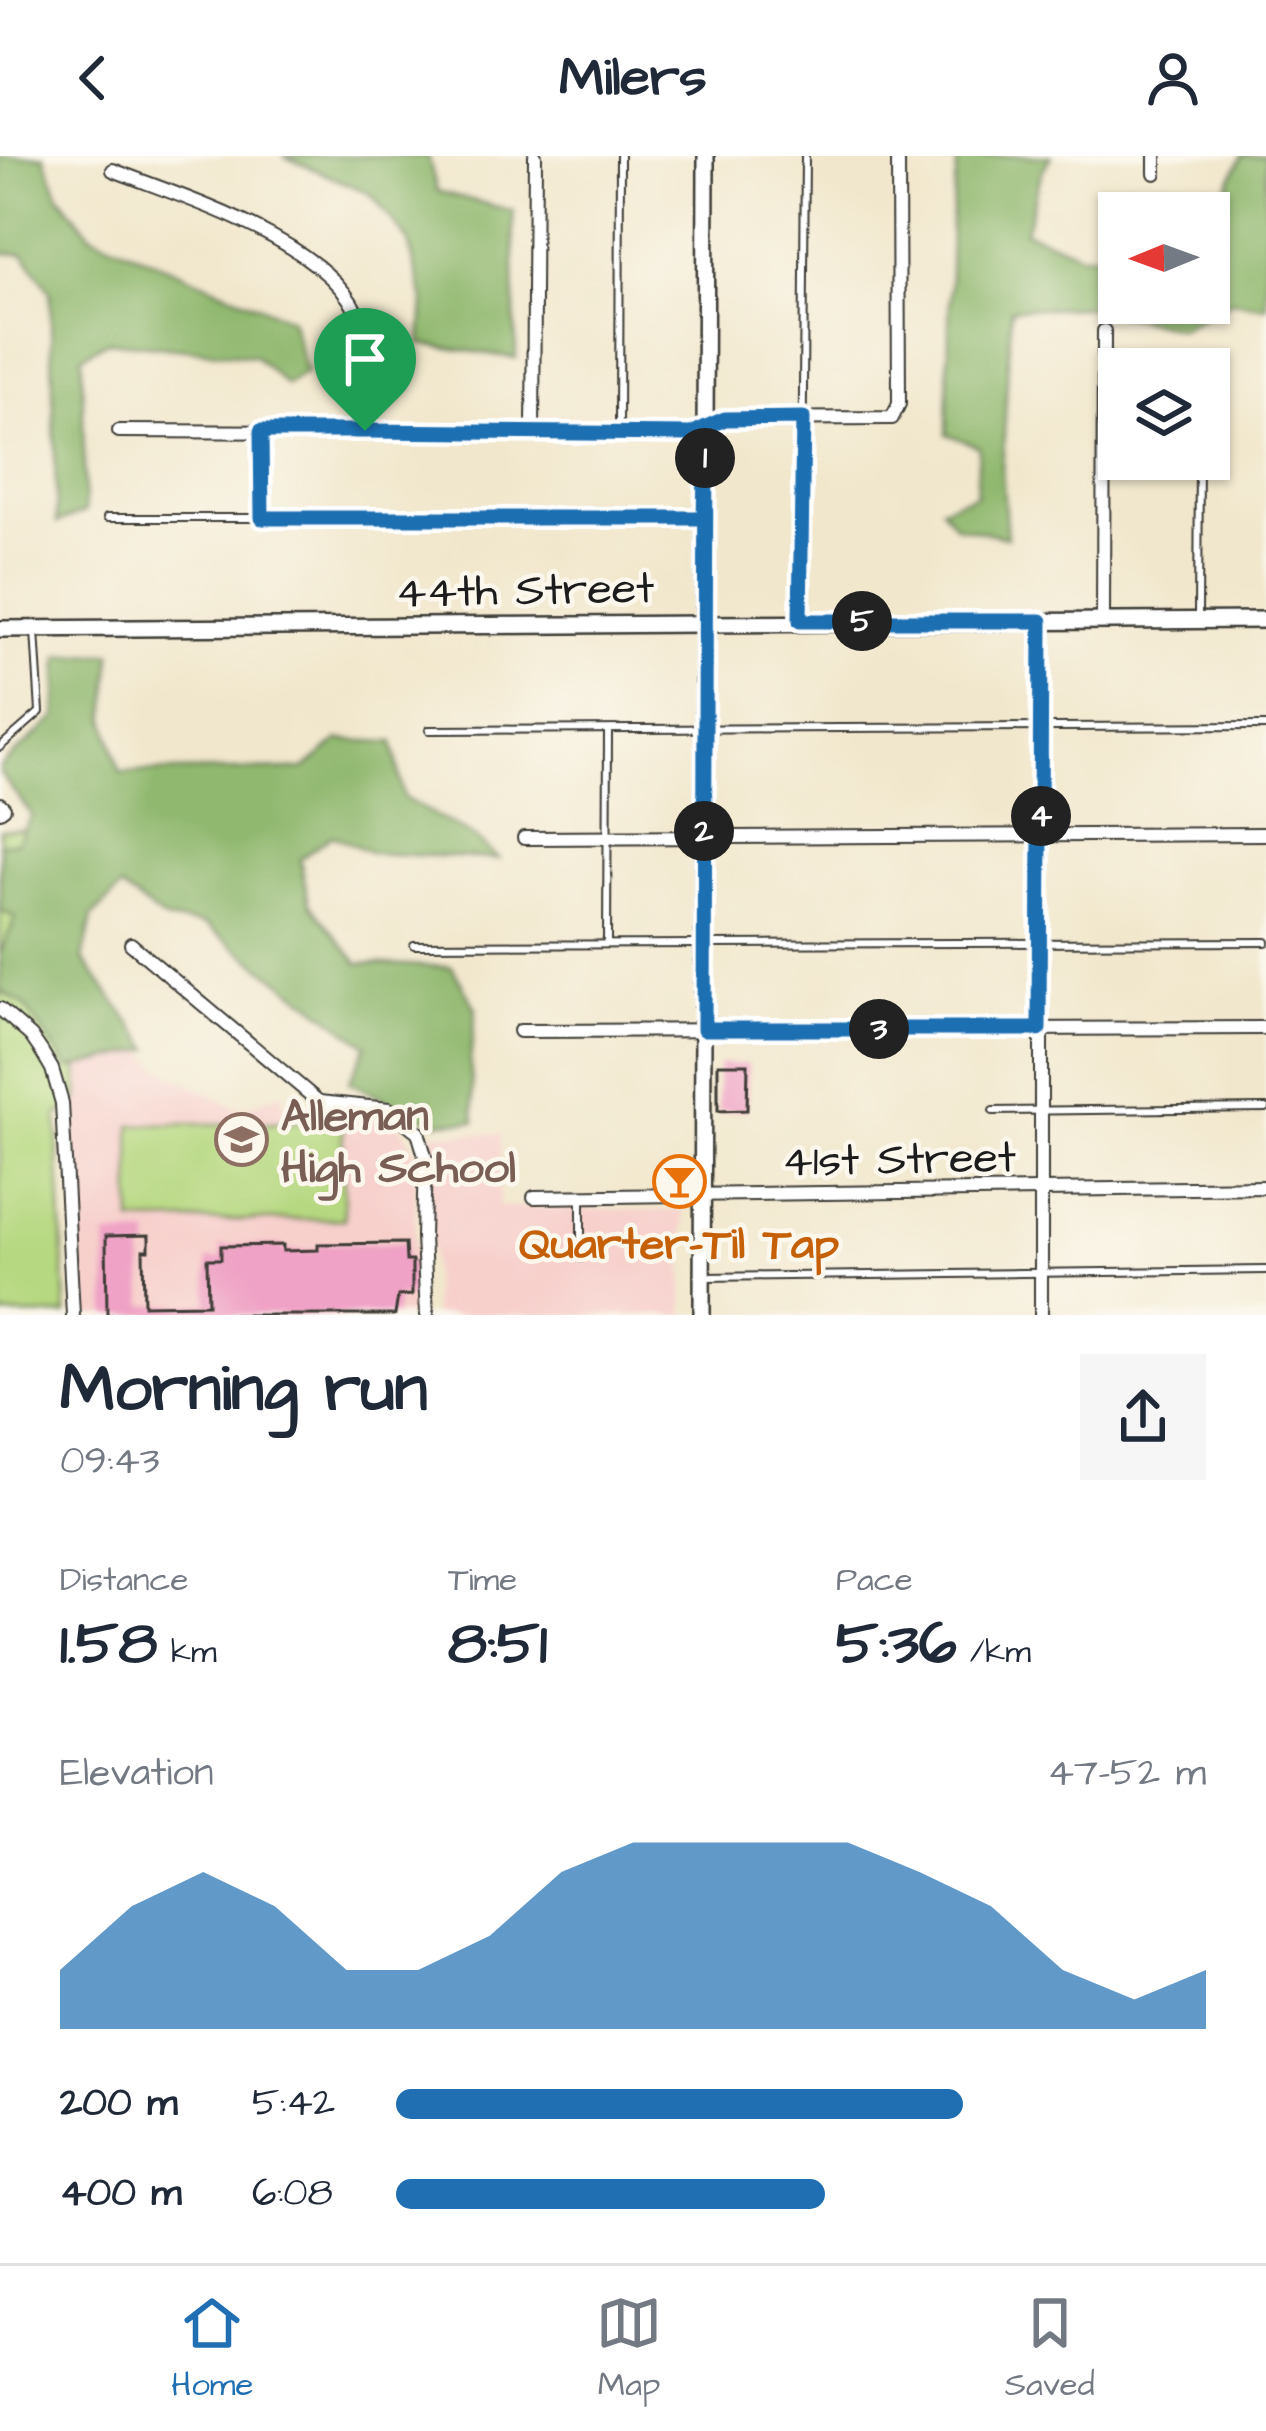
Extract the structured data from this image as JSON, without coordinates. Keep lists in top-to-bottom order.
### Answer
{
  "streets": {
    "street": ["44th Street", "41st Street"]
  },
  "places": {
    "school or university": ["Alleman High School"],
    "bar": ["Quarter-Til Tap"]
  },
  "north": "left",
  "page": {
    "header": "Milers",
    "pins": [
      "1",
      "5",
      "4",
      "2",
      "3"
    ],
    "heading": ["Morning run", "09:43"],
    "stats": [
      ["Distance", "1.58 km"],
      ["Time", "8:51"],
      ["Pace", "5:36 /km"]
    ],
    "chart": ["Elevation", "47–52 m"],
    "list": [
      {
        "name": "200 m",
        "note": "5:42"
      },
      {
        "name": "400 m",
        "note": "6:08"
      }
    ],
    "tabs": ["Home", "Map", "Saved"]
  }
}
